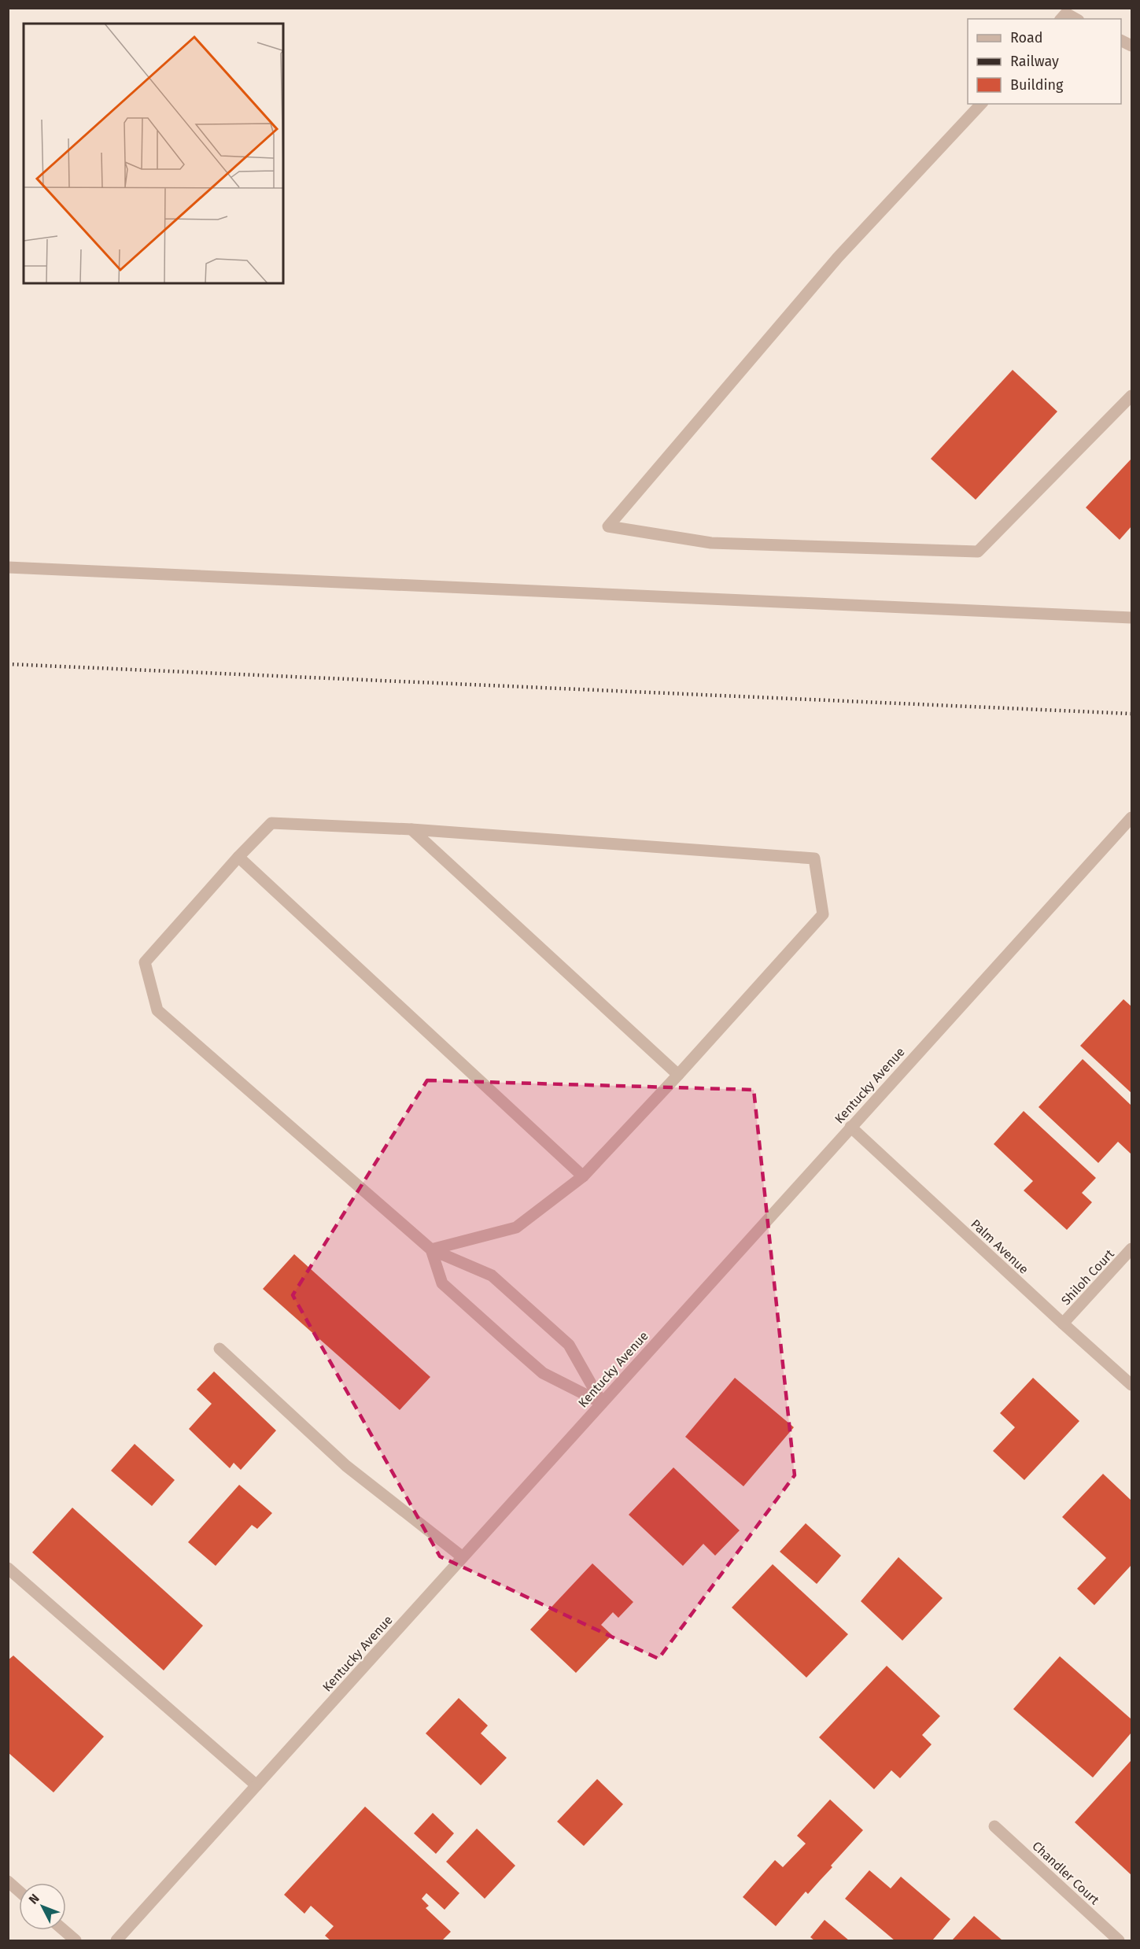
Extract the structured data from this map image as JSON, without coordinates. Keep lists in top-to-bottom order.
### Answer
{
  "streets": {
    "street": [
      "Kentucky Avenue",
      "Palm Avenue",
      "Shiloh Court",
      "Chandler Court"
    ]
  },
  "crossings": [
    ["Kentucky Avenue", "Palm Avenue"],
    ["Palm Avenue", "Shiloh Court"]
  ],
  "legend": ["Road", "Railway", "Building"],
  "north": "top left"
}
